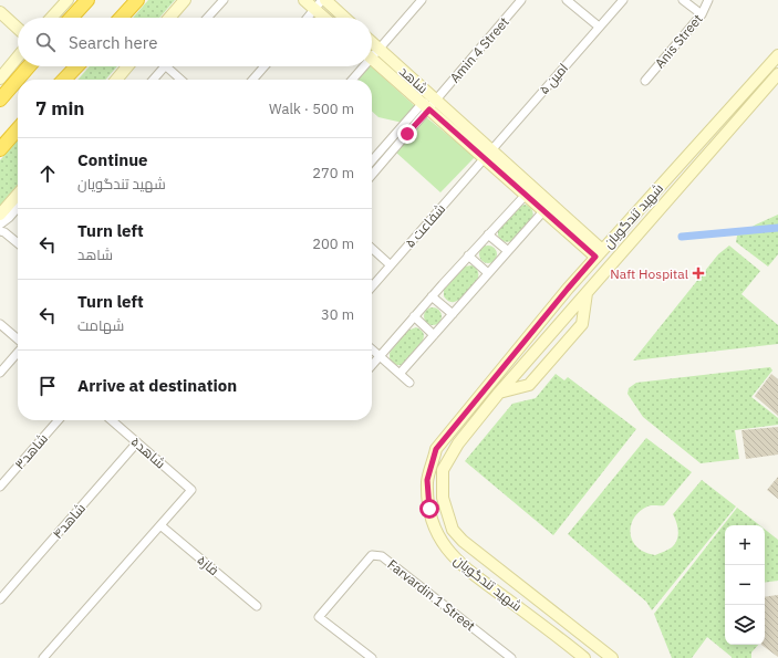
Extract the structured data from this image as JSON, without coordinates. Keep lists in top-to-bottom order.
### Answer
{
  "streets": {
    "main road": ["شاهد", "شهید تندگویان"],
    "street": [
      "Anis Street",
      "Amin 4 Street",
      "امین ۵",
      "شفاعت ۵",
      "شاهد۳",
      "شاهد۵",
      "شاهد۴",
      "فاز۵",
      "Farvardin 1 Street"
    ]
  },
  "crossings": [
    ["Amin 4 Street", "شاهد"],
    ["امین ۵", "شاهد"],
    ["امین ۵", "شفاعت ۵"],
    ["شاهد", "شهید تندگویان"],
    ["شاهد", "شفاعت ۵"],
    ["شاهد۵", "شاهد۴"],
    ["شاهد۵", "فاز۵"]
  ],
  "places": {
    "health": ["Naft Hospital"]
  },
  "page": {
    "search": "Search here",
    "heading": ["7 min", "Walk · 500 m"],
    "list": [
      ["Continue", "شهید تندگویان", "270 m"],
      ["Turn left", "شاهد", "200 m"],
      ["Turn left", "شهامت", "30 m"],
      "Arrive at destination"
    ],
    "map_buttons": ["+", "−"]
  }
}
